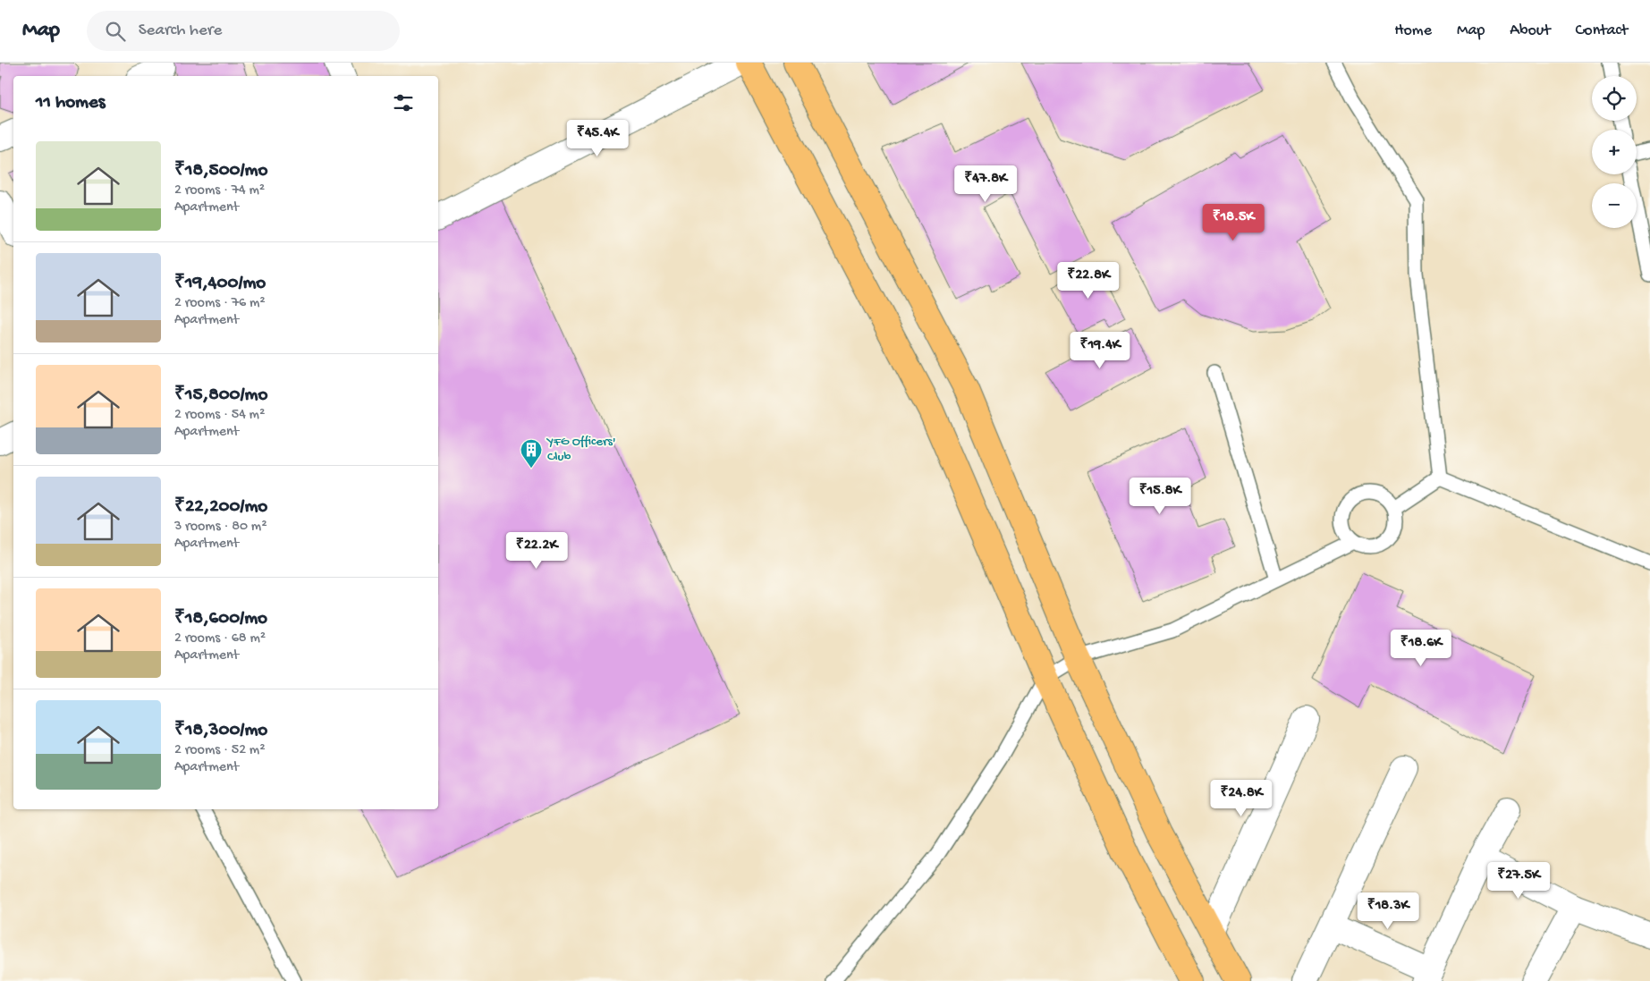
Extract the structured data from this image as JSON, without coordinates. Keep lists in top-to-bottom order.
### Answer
{
  "places": {
    "building": ["YFG Officers' Club"]
  },
  "page": {
    "header": "Map",
    "search": "Search here",
    "nav": [
      "Home",
      "Map",
      "About",
      "Contact"
    ],
    "map_buttons": ["+", "−"],
    "heading": "11 homes",
    "price": [
      "₹45.4K",
      "₹47.8K",
      "₹18.5K",
      "₹22.8K",
      "₹19.4K",
      "₹15.8K",
      "₹22.2K",
      "₹18.6K",
      "₹24.8K",
      "₹27.5K",
      "₹18.3K"
    ],
    "list": [
      {
        "name": "₹18,500/mo",
        "note": "2 rooms · 74 m² · Apartment"
      },
      {
        "name": "₹19,400/mo",
        "note": "2 rooms · 76 m² · Apartment"
      },
      {
        "name": "₹15,800/mo",
        "note": "2 rooms · 54 m² · Apartment"
      },
      {
        "name": "₹22,200/mo",
        "note": "3 rooms · 80 m² · Apartment"
      },
      {
        "name": "₹18,600/mo",
        "note": "2 rooms · 68 m² · Apartment"
      },
      {
        "name": "₹18,300/mo",
        "note": "2 rooms · 52 m² · Apartment"
      }
    ]
  }
}
